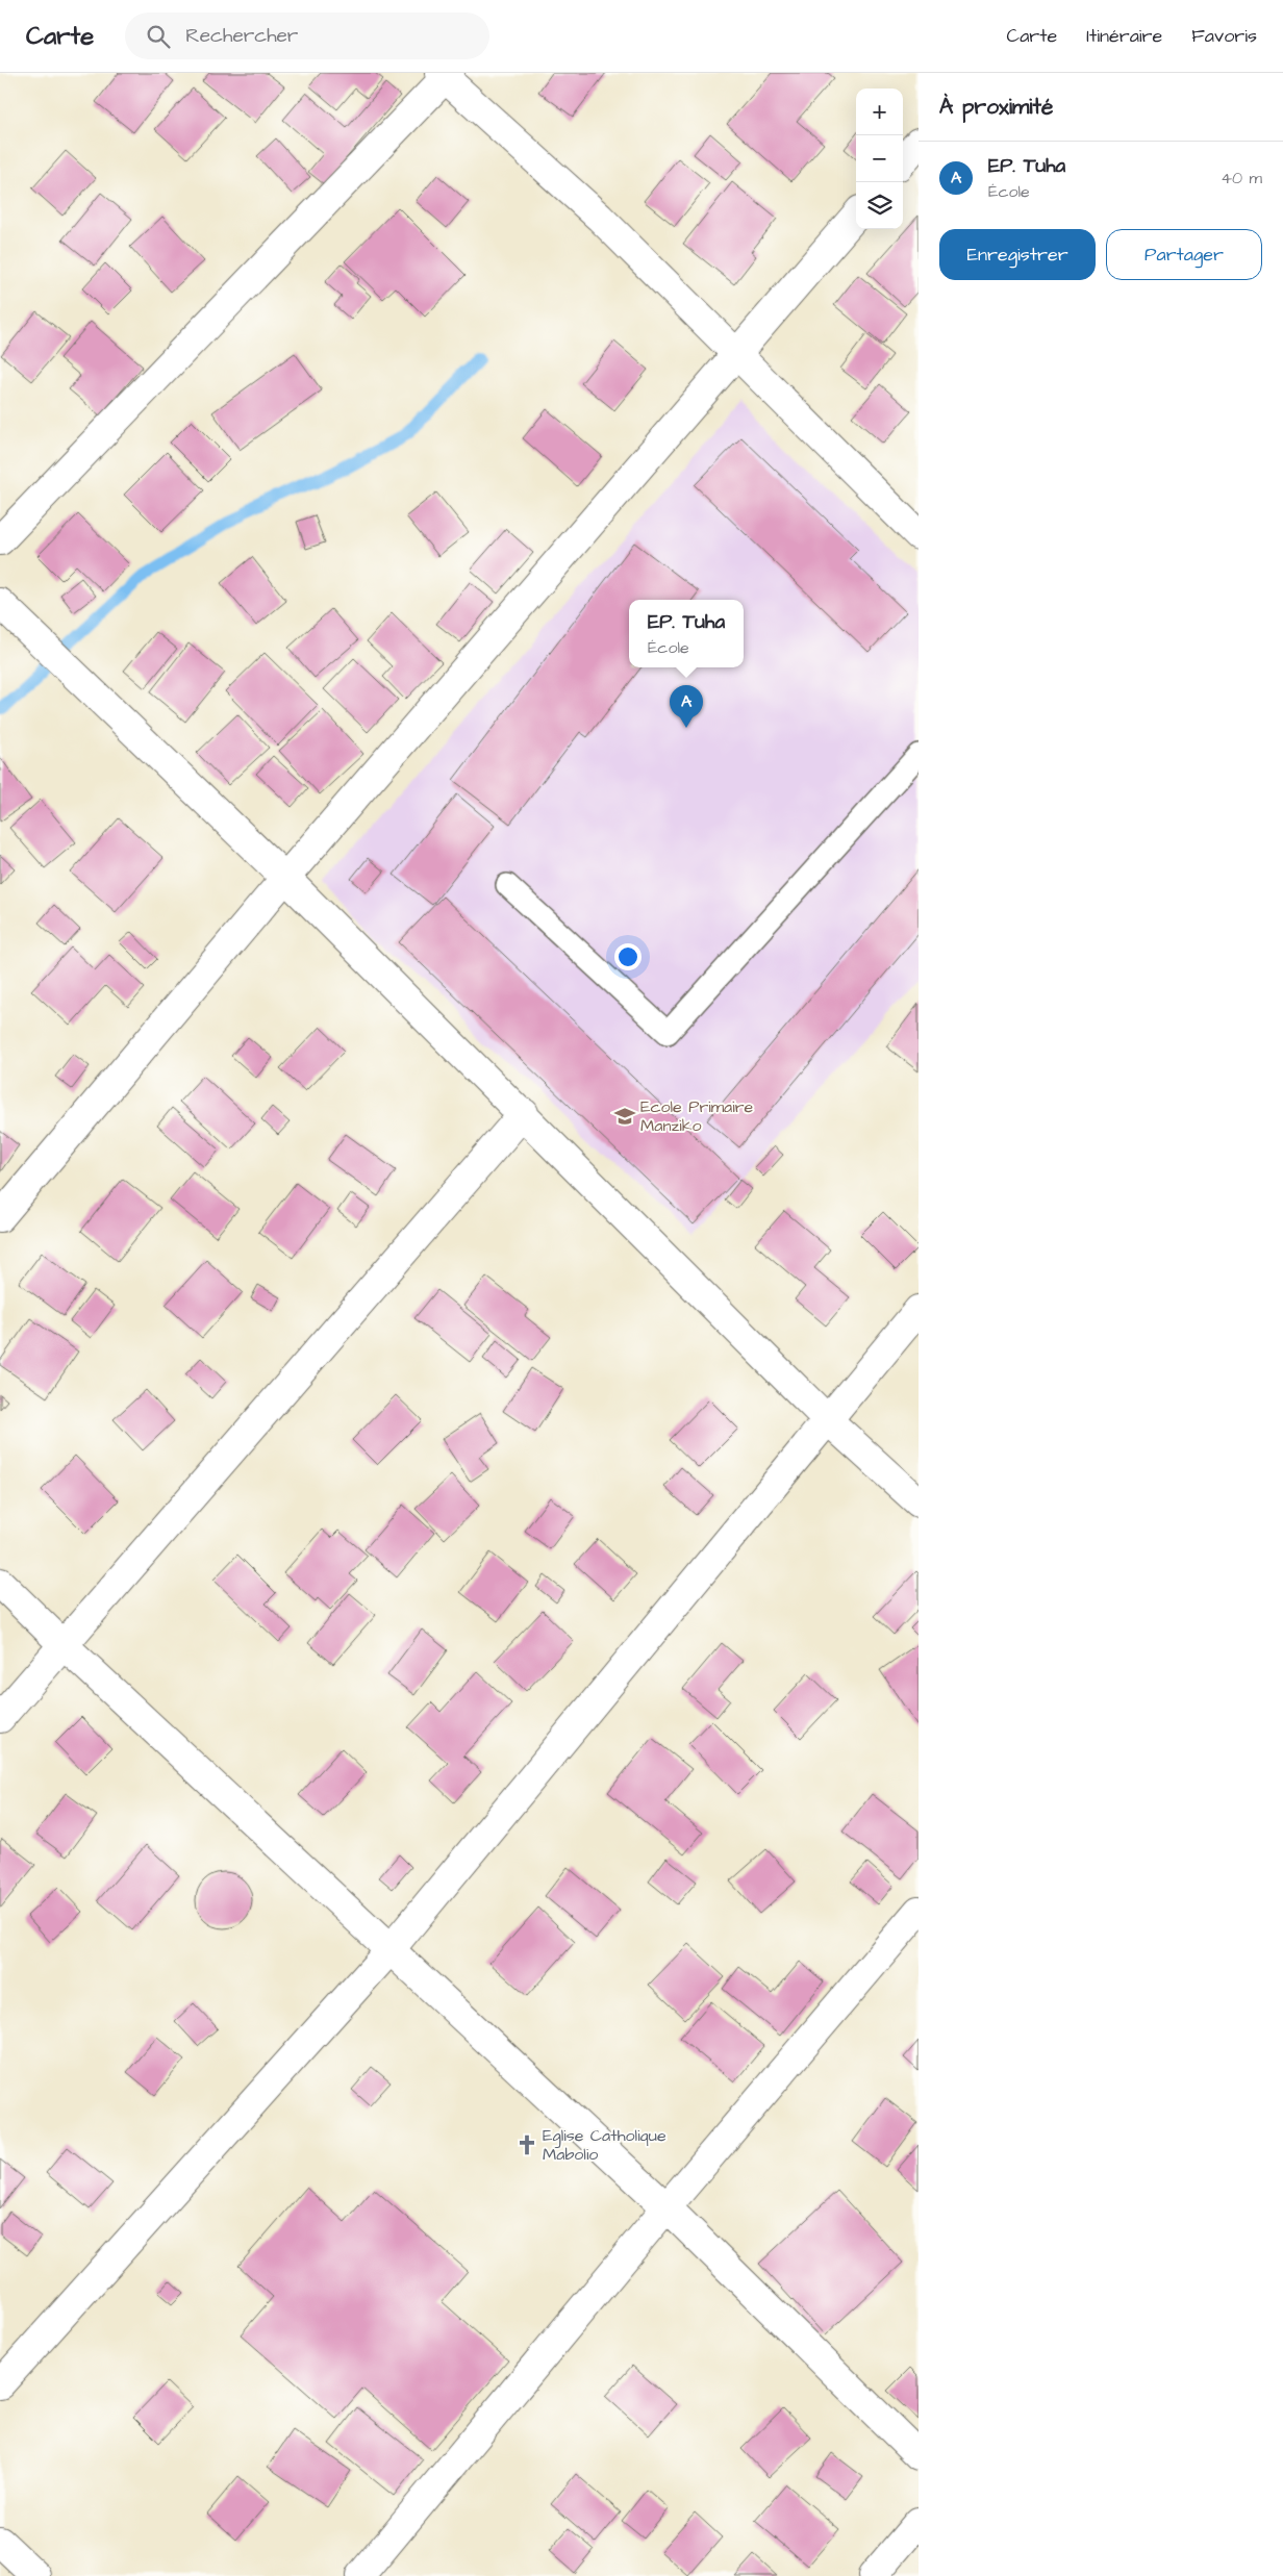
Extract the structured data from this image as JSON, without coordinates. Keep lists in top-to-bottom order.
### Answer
{
  "places": {
    "school or university": ["Ecole Primaire Manziko"],
    "church": ["Eglise Catholique Mabolio"]
  },
  "page": {
    "header": "Carte",
    "search": "Rechercher",
    "nav": ["Carte", "Itinéraire", "Favoris"],
    "heading": "À proximité",
    "map_buttons": ["+", "−"],
    "list": [
      {
        "mark": "A",
        "name": "EP. Tuha",
        "note": "École",
        "value": "40 m"
      }
    ],
    "buttons": ["Enregistrer", "Partager"],
    "popup": ["EP. Tuha", "École"],
    "pins": "A"
  }
}
